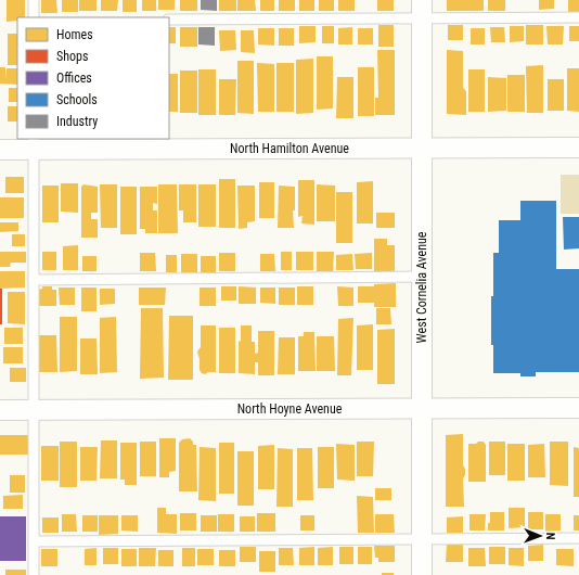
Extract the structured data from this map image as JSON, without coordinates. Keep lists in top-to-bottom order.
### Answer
{
  "streets": {
    "street": ["North Hamilton Avenue", "West Cornelia Avenue", "North Hoyne Avenue"]
  },
  "crossings": [
    ["North Hamilton Avenue", "West Cornelia Avenue"],
    ["West Cornelia Avenue", "North Hoyne Avenue"]
  ],
  "legend": [
    "Homes",
    "Shops",
    "Offices",
    "Schools",
    "Industry"
  ],
  "north": "right"
}
